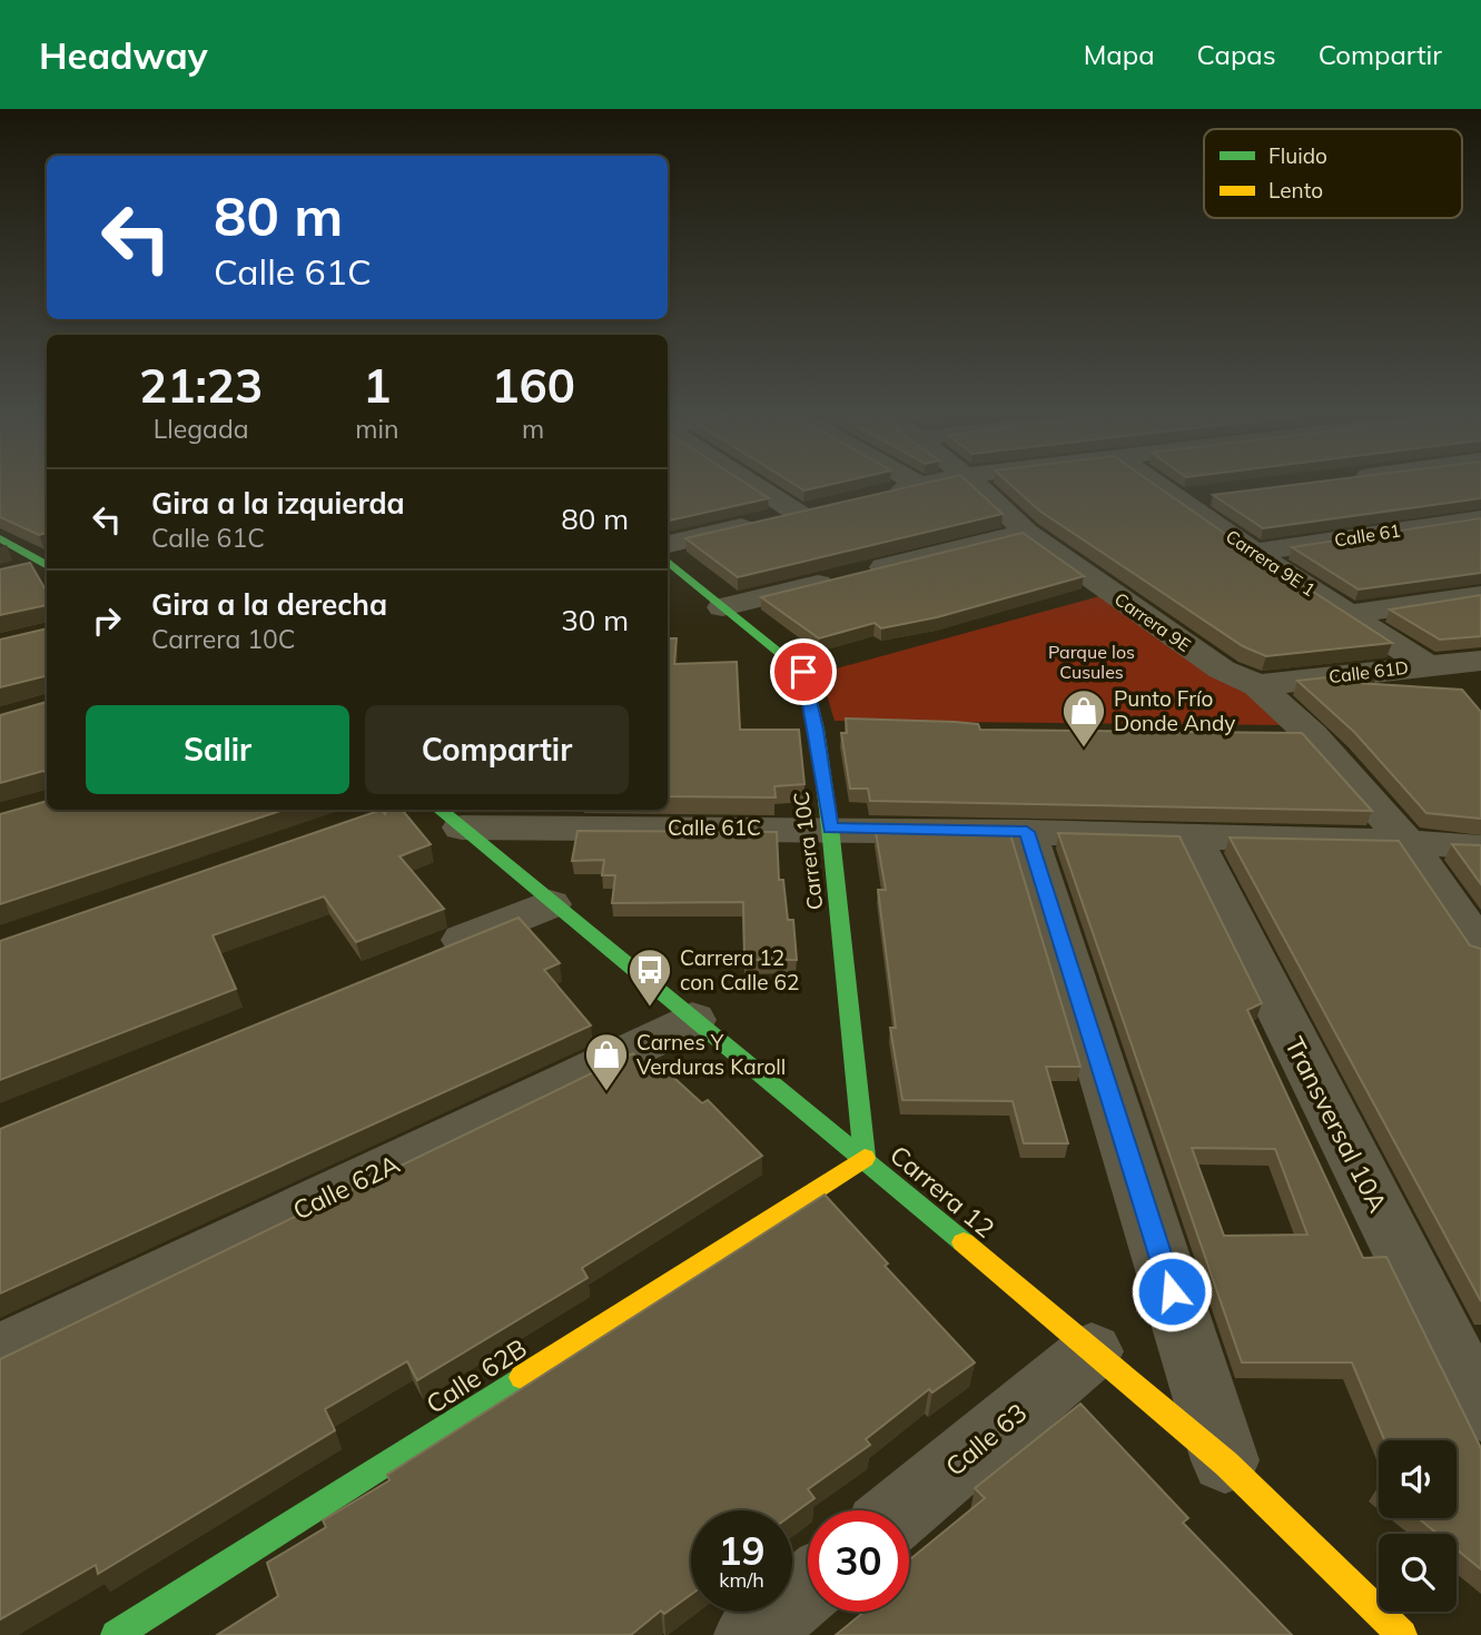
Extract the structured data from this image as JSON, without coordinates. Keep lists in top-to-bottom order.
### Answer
{
  "streets": {
    "street": [
      "Calle 61",
      "Carrera 9E 1",
      "Carrera 9E",
      "Calle 61D",
      "Calle 61C",
      "Carrera 10C",
      "Transversal 10A",
      "Calle 62A",
      "Carrera 12",
      "Calle 62B",
      "Calle 63"
    ]
  },
  "crossings": [
    ["Calle 61", "Carrera 9E 1"],
    ["Carrera 9E 1", "Calle 61D"],
    ["Carrera 9E", "Calle 61D"],
    ["Carrera 9E", "Calle 61C"],
    ["Calle 61C", "Carrera 10C"],
    ["Calle 61C", "Transversal 10A"],
    ["Calle 61C", "Carrera 12"],
    ["Carrera 10C", "Carrera 12"],
    ["Carrera 10C", "Calle 62B"],
    ["Calle 62A", "Carrera 12"],
    ["Carrera 12", "Calle 62B"],
    ["Carrera 12", "Calle 63"]
  ],
  "parks": ["Parque los Cusules"],
  "places": {
    "shop": ["Punto Frío Donde Andy", "Carnes Y Verduras Karoll"],
    "bus stop": ["Carrera 12 con Calle 62"]
  },
  "legend": ["Fluido", "Lento"],
  "page": {
    "header": "Headway",
    "nav": ["Mapa", "Capas", "Compartir"],
    "turn": ["80 m", "Calle 61C"],
    "eta": [
      "21:23",
      "Llegada",
      "1",
      "min",
      "160",
      "m"
    ],
    "list": [
      {
        "name": "Gira a la izquierda",
        "note": "Calle 61C",
        "value": "80 m"
      },
      {
        "name": "Gira a la derecha",
        "note": "Carrera 10C",
        "value": "30 m"
      }
    ],
    "buttons": ["Salir", "Compartir"],
    "speed": "19 km/h",
    "limit": "30"
  }
}
